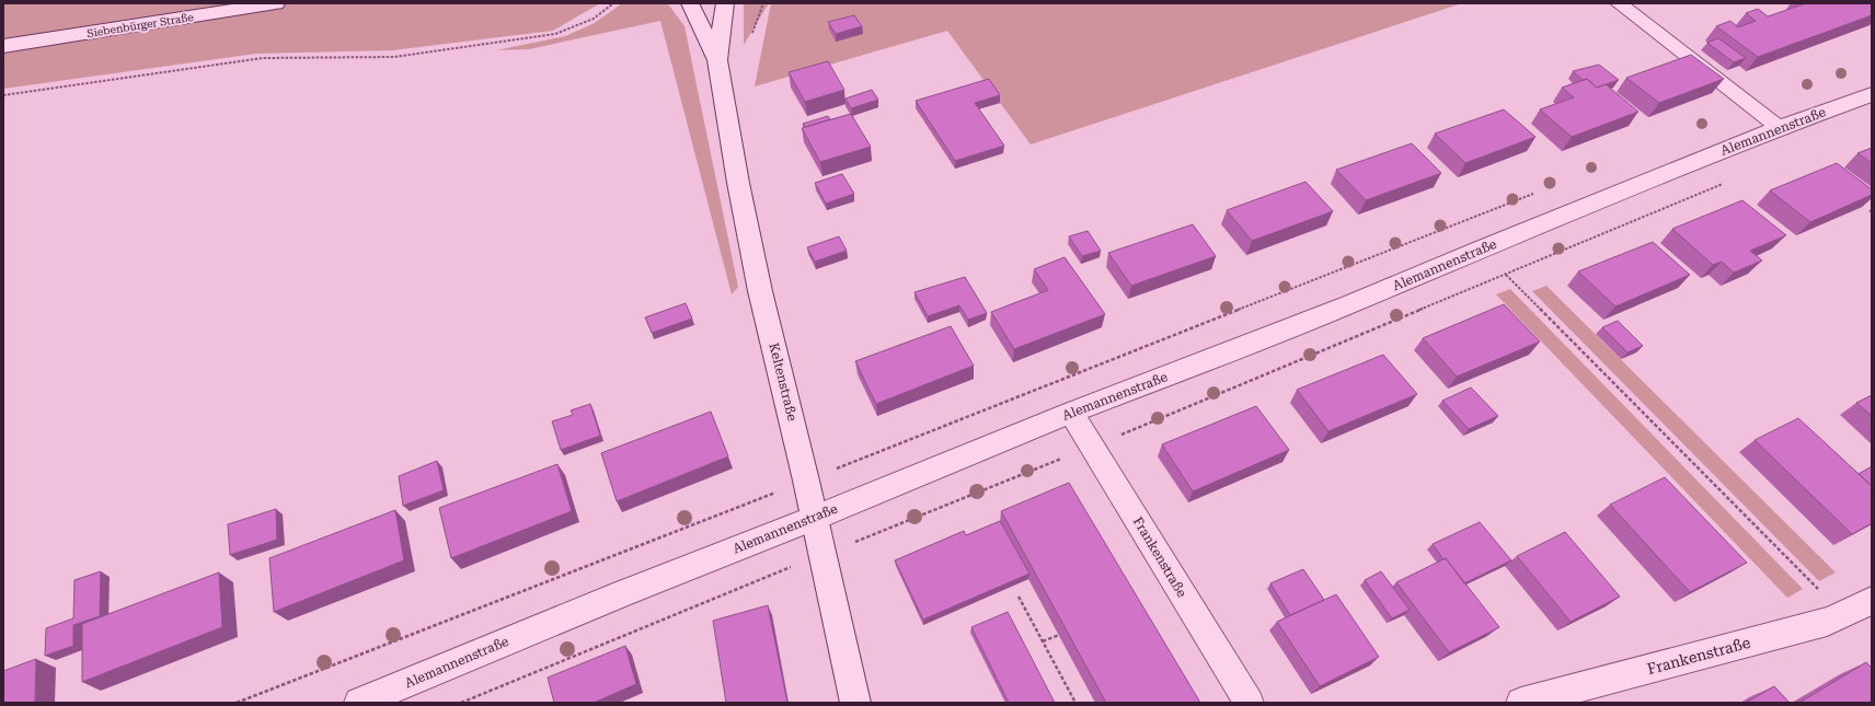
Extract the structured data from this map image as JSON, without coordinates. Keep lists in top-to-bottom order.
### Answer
{
  "streets": {
    "street": [
      "Siebenbürger Straße",
      "Alemannenstraße",
      "Keltenstraße",
      "Frankenstraße"
    ]
  },
  "crossings": [
    ["Alemannenstraße", "Keltenstraße"],
    ["Alemannenstraße", "Frankenstraße"]
  ]
}
